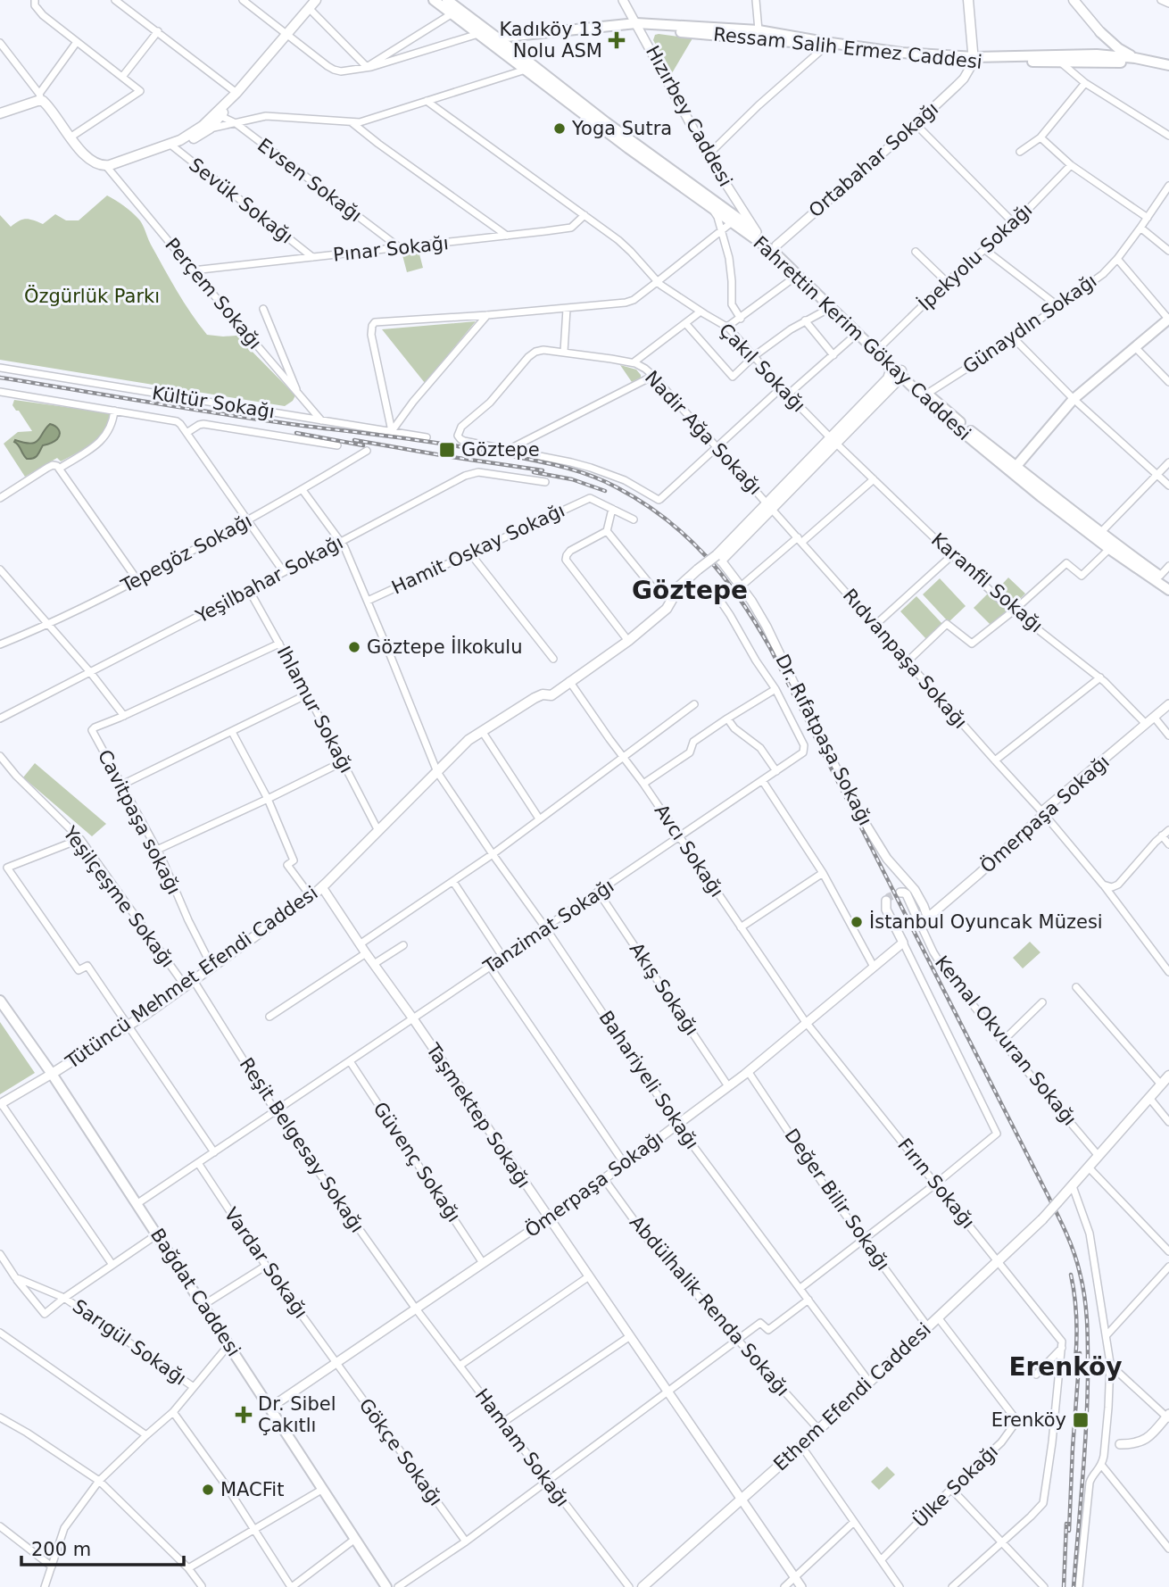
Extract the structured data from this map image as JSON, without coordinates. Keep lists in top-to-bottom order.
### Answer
{
  "streets": {
    "main road": [
      "Ressam Salih Ermez Caddesi",
      "Fahrettin Kerim Gökay Caddesi",
      "Tütüncü Mehmet Efendi Caddesi",
      "Bağdat Caddesi",
      "Ethem Efendi Caddesi"
    ],
    "street": [
      "Hızırbey Caddesi",
      "Ortabahar Sokağı",
      "Evsen Sokağı",
      "Sevük Sokağı",
      "Pınar Sokağı",
      "İpekyolu Sokağı",
      "Perçem Sokağı",
      "Günaydın Sokağı",
      "Çakıl Sokağı",
      "Kültür Sokağı",
      "Nadir Ağa Sokağı",
      "Hamit Oskay Sokağı",
      "Tepegöz Sokağı",
      "Yeşilbahar Sokağı",
      "Karanfil Sokağı",
      "Rıdvanpaşa Sokağı",
      "Ihlamur Sokağı",
      "Dr. Rıfatpaşa Sokağı",
      "Ömerpaşa Sokağı",
      "Cavitpaşa sokağı",
      "Avcı Sokağı",
      "Yeşilçeşme Sokağı",
      "Tanzimat Sokağı",
      "Akış Sokağı",
      "Kemal Okvuran Sokağı",
      "Bahariyeli Sokağı",
      "Taşmektep Sokağı",
      "Reşit Belgesay Sokağı",
      "Güvenç Sokağı",
      "Fırın Sokağı",
      "Değer Bilir Sokağı",
      "Vardar Sokağı",
      "Abdülhalik Renda Sokağı",
      "Sarıgül Sokağı",
      "Hamam Sokağı",
      "Gökçe Sokağı",
      "Ülke Sokağı"
    ]
  },
  "crossings": [
    ["Ressam Salih Ermez Caddesi", "Hızırbey Caddesi"],
    ["Ressam Salih Ermez Caddesi", "Ortabahar Sokağı"],
    ["Ressam Salih Ermez Caddesi", "Fahrettin Kerim Gökay Caddesi"],
    ["Hızırbey Caddesi", "Fahrettin Kerim Gökay Caddesi"],
    ["Ortabahar Sokağı", "Fahrettin Kerim Gökay Caddesi"],
    ["Evsen Sokağı", "Pınar Sokağı"],
    ["Sevük Sokağı", "Pınar Sokağı"],
    ["Pınar Sokağı", "Perçem Sokağı"],
    ["Pınar Sokağı", "Çakıl Sokağı"],
    ["İpekyolu Sokağı", "Fahrettin Kerim Gökay Caddesi"],
    ["Perçem Sokağı", "Kültür Sokağı"],
    ["Günaydın Sokağı", "Fahrettin Kerim Gökay Caddesi"],
    ["Çakıl Sokağı", "Karanfil Sokağı"],
    ["Nadir Ağa Sokağı", "Rıdvanpaşa Sokağı"],
    ["Hamit Oskay Sokağı", "Bahariyeli Sokağı"],
    ["Tepegöz Sokağı", "Bahariyeli Sokağı"],
    ["Yeşilbahar Sokağı", "Ihlamur Sokağı"],
    ["Yeşilbahar Sokağı", "Bahariyeli Sokağı"],
    ["Karanfil Sokağı", "Ömerpaşa Sokağı"],
    ["Rıdvanpaşa Sokağı", "Ömerpaşa Sokağı"],
    ["Ihlamur Sokağı", "Cavitpaşa sokağı"],
    ["Ihlamur Sokağı", "Tütüncü Mehmet Efendi Caddesi"],
    ["Dr. Rıfatpaşa Sokağı", "Ömerpaşa Sokağı"],
    ["Dr. Rıfatpaşa Sokağı", "Tütüncü Mehmet Efendi Caddesi"],
    ["Ömerpaşa Sokağı", "Avcı Sokağı"],
    ["Ömerpaşa Sokağı", "Akış Sokağı"],
    ["Ömerpaşa Sokağı", "Kemal Okvuran Sokağı"],
    ["Ömerpaşa Sokağı", "Bahariyeli Sokağı"],
    ["Ömerpaşa Sokağı", "Taşmektep Sokağı"],
    ["Ömerpaşa Sokağı", "Reşit Belgesay Sokağı"],
    ["Ömerpaşa Sokağı", "Güvenç Sokağı"],
    ["Ömerpaşa Sokağı", "Fırın Sokağı"],
    ["Ömerpaşa Sokağı", "Değer Bilir Sokağı"],
    ["Ömerpaşa Sokağı", "Vardar Sokağı"],
    ["Ömerpaşa Sokağı", "Bağdat Caddesi"],
    ["Ömerpaşa Sokağı", "Abdülhalik Renda Sokağı"],
    ["Ömerpaşa Sokağı", "Hamam Sokağı"],
    ["Ömerpaşa Sokağı", "Gökçe Sokağı"],
    ["Cavitpaşa sokağı", "Tütüncü Mehmet Efendi Caddesi"],
    ["Avcı Sokağı", "Tanzimat Sokağı"],
    ["Avcı Sokağı", "Tütüncü Mehmet Efendi Caddesi"],
    ["Avcı Sokağı", "Fırın Sokağı"],
    ["Yeşilçeşme Sokağı", "Tütüncü Mehmet Efendi Caddesi"],
    ["Tanzimat Sokağı", "Akış Sokağı"],
    ["Tanzimat Sokağı", "Bahariyeli Sokağı"],
    ["Tanzimat Sokağı", "Taşmektep Sokağı"],
    ["Tanzimat Sokağı", "Reşit Belgesay Sokağı"],
    ["Tanzimat Sokağı", "Güvenç Sokağı"],
    ["Tanzimat Sokağı", "Vardar Sokağı"],
    ["Tanzimat Sokağı", "Bağdat Caddesi"],
    ["Tütüncü Mehmet Efendi Caddesi", "Bahariyeli Sokağı"],
    ["Tütüncü Mehmet Efendi Caddesi", "Taşmektep Sokağı"],
    ["Tütüncü Mehmet Efendi Caddesi", "Reşit Belgesay Sokağı"],
    ["Tütüncü Mehmet Efendi Caddesi", "Bağdat Caddesi"],
    ["Bahariyeli Sokağı", "Ethem Efendi Caddesi"],
    ["Taşmektep Sokağı", "Ethem Efendi Caddesi"],
    ["Reşit Belgesay Sokağı", "Hamam Sokağı"],
    ["Fırın Sokağı", "Ethem Efendi Caddesi"],
    ["Değer Bilir Sokağı", "Ethem Efendi Caddesi"],
    ["Vardar Sokağı", "Gökçe Sokağı"],
    ["Abdülhalik Renda Sokağı", "Ethem Efendi Caddesi"],
    ["Ethem Efendi Caddesi", "Ülke Sokağı"]
  ],
  "districts": ["Göztepe", "Erenköy"],
  "parks": ["Özgürlük Parkı"],
  "places": {
    "health": ["Kadıköy 13 Nolu ASM", "Dr. Sibel Çakıtlı"],
    "other": [
      "Yoga Sutra",
      "Göztepe İlkokulu",
      "İstanbul Oyuncak Müzesi",
      "MACFit"
    ],
    "transit": ["Göztepe", "Erenköy"]
  },
  "scale_bar": "200 m"
}
